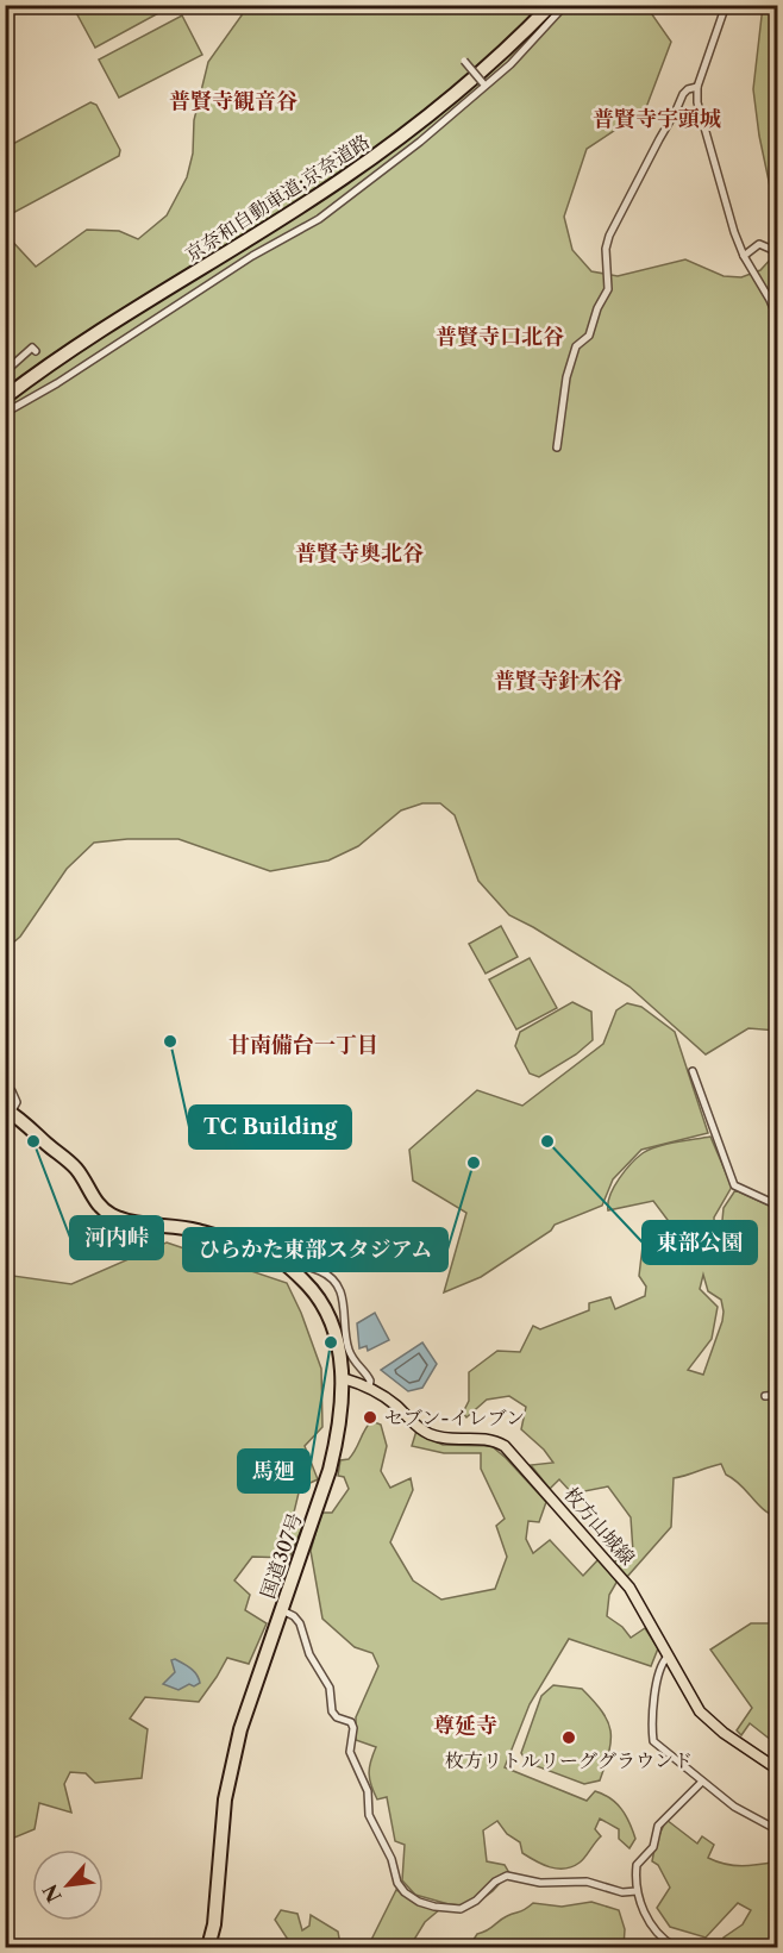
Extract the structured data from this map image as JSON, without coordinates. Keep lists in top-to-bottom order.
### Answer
{
  "streets": {
    "highway": ["京奈和自動車道;京奈道路", "国道307号"],
    "main road": ["枚方山城線"]
  },
  "crossings": [
    ["枚方山城線", "国道307号"]
  ],
  "districts": [
    "普賢寺観音谷",
    "普賢寺宇頭城",
    "普賢寺口北谷",
    "普賢寺奥北谷",
    "普賢寺針木谷",
    "甘南備台一丁目",
    "尊延寺"
  ],
  "places": [
    "TC Building",
    "河内峠",
    "東部公園",
    "ひらかた東部スタジアム",
    "馬廻",
    "セブン-イレブン",
    "枚方リトルリーググラウンド"
  ],
  "north": "bottom left"
}
